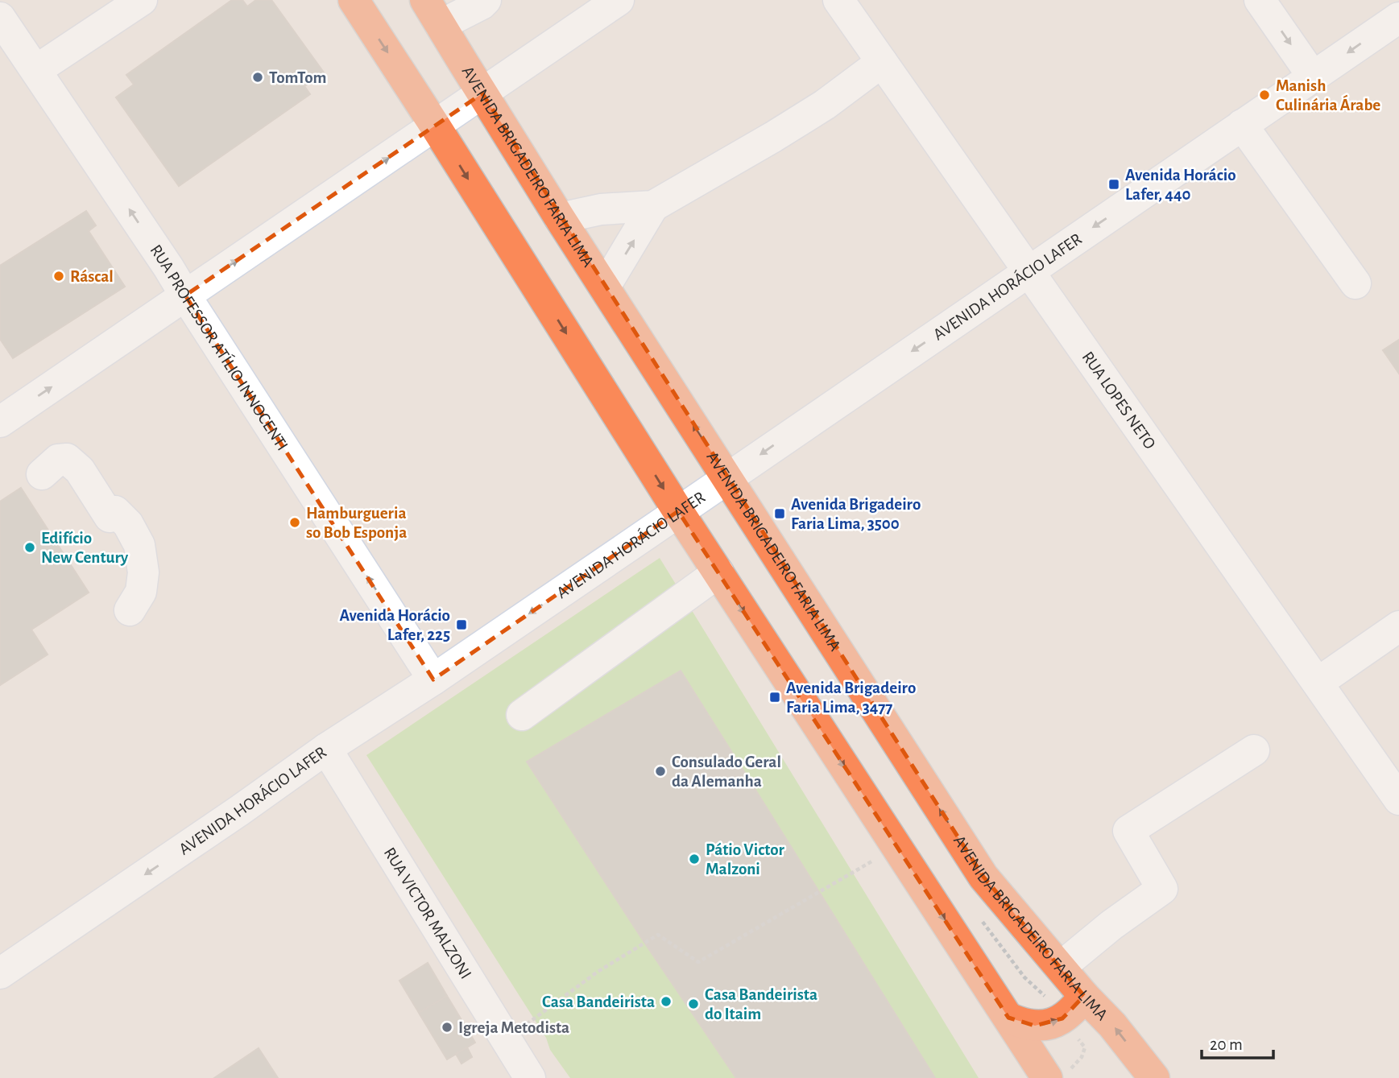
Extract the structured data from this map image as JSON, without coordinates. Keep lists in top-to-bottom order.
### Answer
{
  "streets": {
    "highway": ["AVENIDA BRIGADEIRO FARIA LIMA"],
    "street": [
      "AVENIDA HORÁCIO LAFER",
      "RUA PROFESSOR ATÍLIO INNOCENTI",
      "RUA LOPES NETO",
      "RUA VICTOR MALZONI"
    ]
  },
  "crossings": [
    ["AVENIDA BRIGADEIRO FARIA LIMA", "AVENIDA HORÁCIO LAFER"],
    ["AVENIDA HORÁCIO LAFER", "RUA PROFESSOR ATÍLIO INNOCENTI"],
    ["AVENIDA HORÁCIO LAFER", "RUA LOPES NETO"],
    ["AVENIDA HORÁCIO LAFER", "RUA VICTOR MALZONI"]
  ],
  "one_way": ["RUA PROFESSOR ATÍLIO INNOCENTI"],
  "places": {
    "other": [
      "TomTom",
      "Manish Culinária Árabe",
      "Ráscal",
      "Hamburgueria so Bob Esponja",
      "Edifício New Century",
      "Consulado Geral da Alemanha",
      "Pátio Victor Malzoni",
      "Casa Bandeirista",
      "Casa Bandeirista do Itaim",
      "Igreja Metodista"
    ],
    "transit": [
      "Avenida Horácio Lafer, 440",
      "Avenida Brigadeiro Faria Lima, 3500",
      "Avenida Horácio Lafer, 225",
      "Avenida Brigadeiro Faria Lima, 3477"
    ]
  },
  "scale_bar": "20 m"
}
